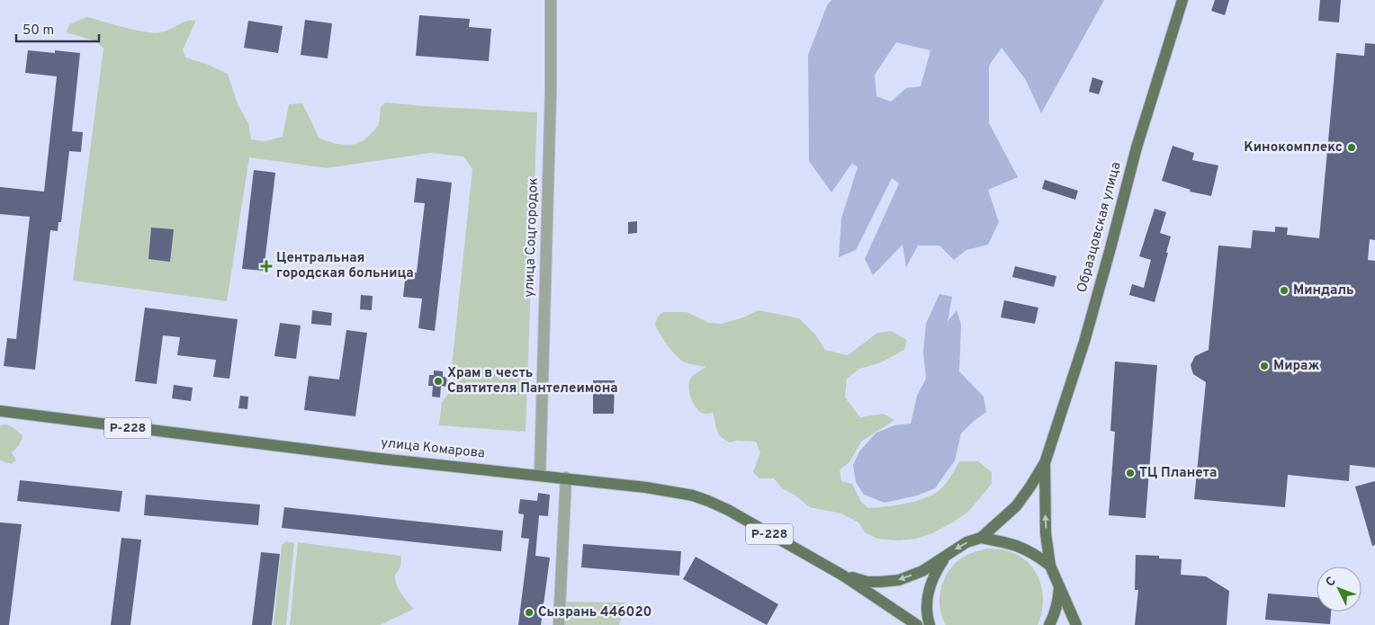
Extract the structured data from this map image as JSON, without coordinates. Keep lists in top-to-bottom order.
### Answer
{
  "streets": {
    "main road": ["Образцовская улица", "Р-228", "улица Комарова"],
    "street": ["улица Соцгородок"]
  },
  "crossings": [
    ["улица Соцгородок", "улица Комарова"],
    ["Р-228", "улица Комарова"]
  ],
  "places": {
    "other": [
      "Кинокомплекс",
      "Миндаль",
      "Мираж",
      "Храм в честь Святителя Пантелеимона",
      "ТЦ Планета",
      "Сызрань 446020"
    ],
    "health": ["Центральная городская больница"]
  },
  "scale_bar": "50 m",
  "north": "top left"
}
